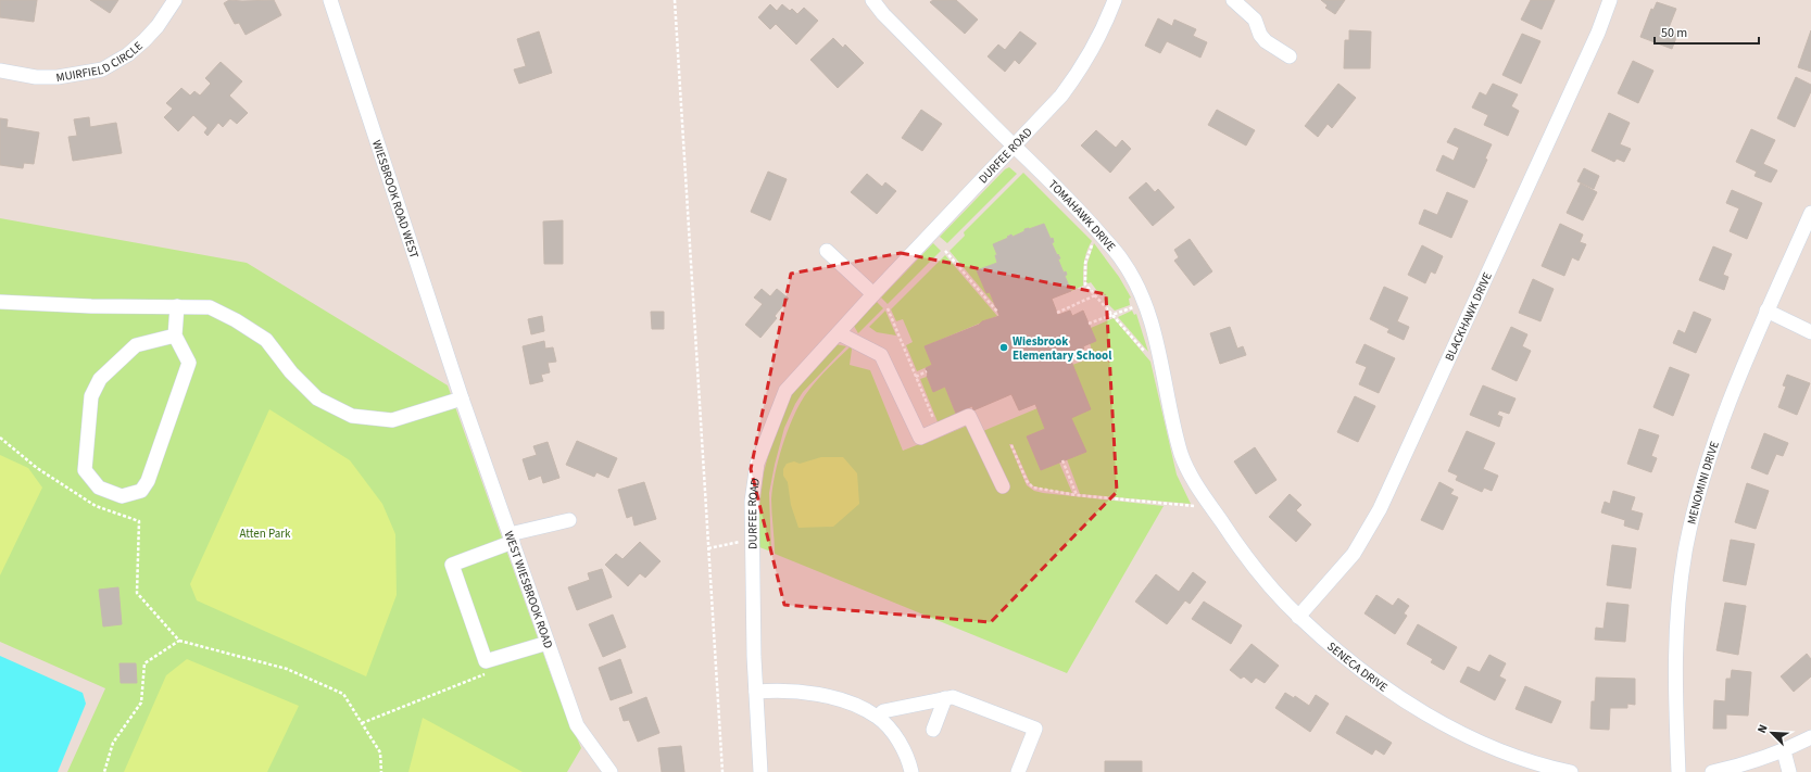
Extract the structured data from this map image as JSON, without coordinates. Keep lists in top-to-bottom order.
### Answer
{
  "streets": {
    "street": [
      "MUIRFIELD CIRCLE",
      "DURFEE ROAD",
      "WIESBROOK ROAD WEST",
      "TOMAHAWK DRIVE",
      "BLACKHAWK DRIVE",
      "MENOMINI DRIVE",
      "WEST WIESBROOK ROAD",
      "SENECA DRIVE"
    ]
  },
  "crossings": [
    ["DURFEE ROAD", "TOMAHAWK DRIVE"],
    ["WIESBROOK ROAD WEST", "WEST WIESBROOK ROAD"],
    ["TOMAHAWK DRIVE", "SENECA DRIVE"],
    ["BLACKHAWK DRIVE", "SENECA DRIVE"]
  ],
  "parks": ["Atten Park"],
  "places": ["Wiesbrook Elementary School"],
  "scale_bar": "50 m",
  "north": "top left"
}
